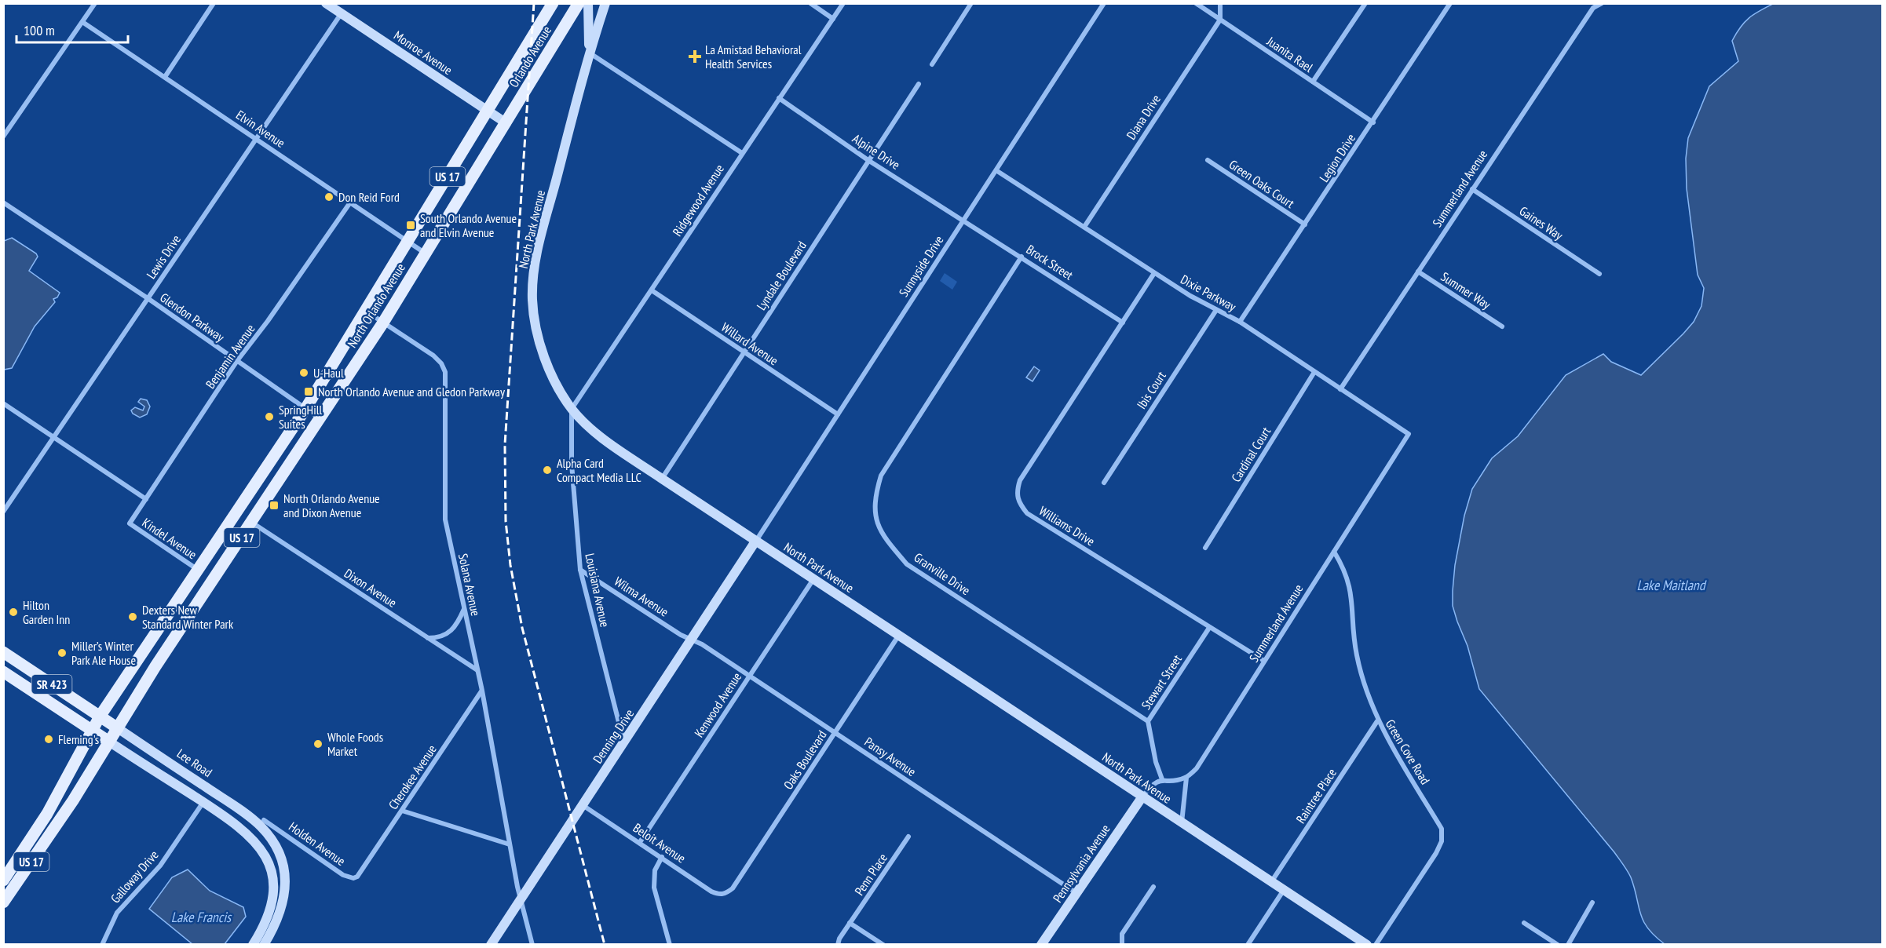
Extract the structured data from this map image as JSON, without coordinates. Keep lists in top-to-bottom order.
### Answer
{
  "streets": {
    "main road": [
      "Orlando Avenue",
      "US 17",
      "North Orlando Avenue",
      "SR 423",
      "Lee Road"
    ],
    "street": [
      "Monroe Avenue",
      "Juanita Rael",
      "Diana Drive",
      "Elvin Avenue",
      "Alpine Drive",
      "Legion Drive",
      "Green Oaks Court",
      "Summerland Avenue",
      "Ridgewood Avenue",
      "Gaines Way",
      "North Park Avenue",
      "Lewis Drive",
      "Brock Street",
      "Sunnyside Drive",
      "Lyndale Boulevard",
      "Summer Way",
      "Dixie Parkway",
      "Glendon Parkway",
      "Willard Avenue",
      "Benjamin Avenue",
      "Ibis Court",
      "Cardinal Court",
      "Williams Drive",
      "Kindel Avenue",
      "Granville Drive",
      "Solana Avenue",
      "Dixon Avenue",
      "Louisiana Avenue",
      "Wilma Avenue",
      "Stewart Street",
      "Kenwood Avenue",
      "Denning Drive",
      "Green Cove Road",
      "Pansy Avenue",
      "Oaks Boulevard",
      "Cherokee Avenue",
      "Raintree Place",
      "Beloit Avenue",
      "Holden Avenue",
      "Pennsylvania Avenue",
      "Penn Place",
      "Galloway Drive"
    ]
  },
  "crossings": [
    ["Monroe Avenue", "Orlando Avenue"],
    ["Monroe Avenue", "Lewis Drive"],
    ["Monroe Avenue", "North Orlando Avenue"],
    ["Juanita Rael", "Diana Drive"],
    ["Juanita Rael", "Legion Drive"],
    ["Orlando Avenue", "North Orlando Avenue"],
    ["Diana Drive", "Dixie Parkway"],
    ["Elvin Avenue", "Lewis Drive"],
    ["Elvin Avenue", "North Orlando Avenue"],
    ["Elvin Avenue", "Benjamin Avenue"],
    ["Alpine Drive", "Ridgewood Avenue"],
    ["Alpine Drive", "Brock Street"],
    ["Alpine Drive", "Sunnyside Drive"],
    ["Alpine Drive", "Lyndale Boulevard"],
    ["Legion Drive", "Green Oaks Court"],
    ["Legion Drive", "Dixie Parkway"],
    ["Summerland Avenue", "Gaines Way"],
    ["Summerland Avenue", "Summer Way"],
    ["Summerland Avenue", "Dixie Parkway"],
    ["Summerland Avenue", "Williams Drive"],
    ["Summerland Avenue", "Green Cove Road"],
    ["Ridgewood Avenue", "North Park Avenue"],
    ["Ridgewood Avenue", "Willard Avenue"],
    ["Ridgewood Avenue", "Louisiana Avenue"],
    ["North Park Avenue", "Sunnyside Drive"],
    ["North Park Avenue", "Lyndale Boulevard"],
    ["North Park Avenue", "Louisiana Avenue"],
    ["North Park Avenue", "Kenwood Avenue"],
    ["North Park Avenue", "Denning Drive"],
    ["North Park Avenue", "Oaks Boulevard"],
    ["North Park Avenue", "Raintree Place"],
    ["North Park Avenue", "Pennsylvania Avenue"],
    ["Lewis Drive", "Glendon Parkway"],
    ["Brock Street", "Sunnyside Drive"],
    ["Brock Street", "Williams Drive"],
    ["Brock Street", "Granville Drive"],
    ["Sunnyside Drive", "Dixie Parkway"],
    ["Sunnyside Drive", "Willard Avenue"],
    ["Sunnyside Drive", "Denning Drive"],
    ["Lyndale Boulevard", "Willard Avenue"],
    ["Dixie Parkway", "Ibis Court"],
    ["Dixie Parkway", "Cardinal Court"],
    ["Dixie Parkway", "Williams Drive"],
    ["North Orlando Avenue", "Glendon Parkway"],
    ["North Orlando Avenue", "Kindel Avenue"],
    ["North Orlando Avenue", "Solana Avenue"],
    ["North Orlando Avenue", "Dixon Avenue"],
    ["North Orlando Avenue", "SR 423"],
    ["North Orlando Avenue", "Lee Road"],
    ["Glendon Parkway", "Benjamin Avenue"],
    ["Benjamin Avenue", "Kindel Avenue"],
    ["Williams Drive", "Stewart Street"],
    ["Granville Drive", "Stewart Street"],
    ["Solana Avenue", "Dixon Avenue"],
    ["Solana Avenue", "Denning Drive"],
    ["Solana Avenue", "Cherokee Avenue"],
    ["Louisiana Avenue", "Wilma Avenue"],
    ["Louisiana Avenue", "Denning Drive"],
    ["Wilma Avenue", "Denning Drive"],
    ["Wilma Avenue", "Pansy Avenue"],
    ["Kenwood Avenue", "Pansy Avenue"],
    ["Kenwood Avenue", "Beloit Avenue"],
    ["Denning Drive", "Pansy Avenue"],
    ["Denning Drive", "Beloit Avenue"],
    ["Green Cove Road", "Raintree Place"],
    ["Pansy Avenue", "Oaks Boulevard"],
    ["Pansy Avenue", "Pennsylvania Avenue"],
    ["Oaks Boulevard", "Beloit Avenue"],
    ["Cherokee Avenue", "Holden Avenue"]
  ],
  "water": ["Lake Maitland", "Lake Francis"],
  "places": {
    "health": ["La Amistad Behavioral Health Services"],
    "other": [
      "Don Reid Ford",
      "U-Haul",
      "SpringHill Suites",
      "Alpha Card Compact Media LLC",
      "Hilton Garden Inn",
      "Dexters New Standard Winter Park",
      "Miller’s Winter Park Ale House",
      "Fleming's",
      "Whole Foods Market"
    ],
    "transit": ["South Orlando Avenue and Elvin Avenue", "North Orlando Avenue and Gledon Parkway", "North Orlando Avenue and Dixon Avenue"]
  },
  "scale_bar": "100 m"
}
